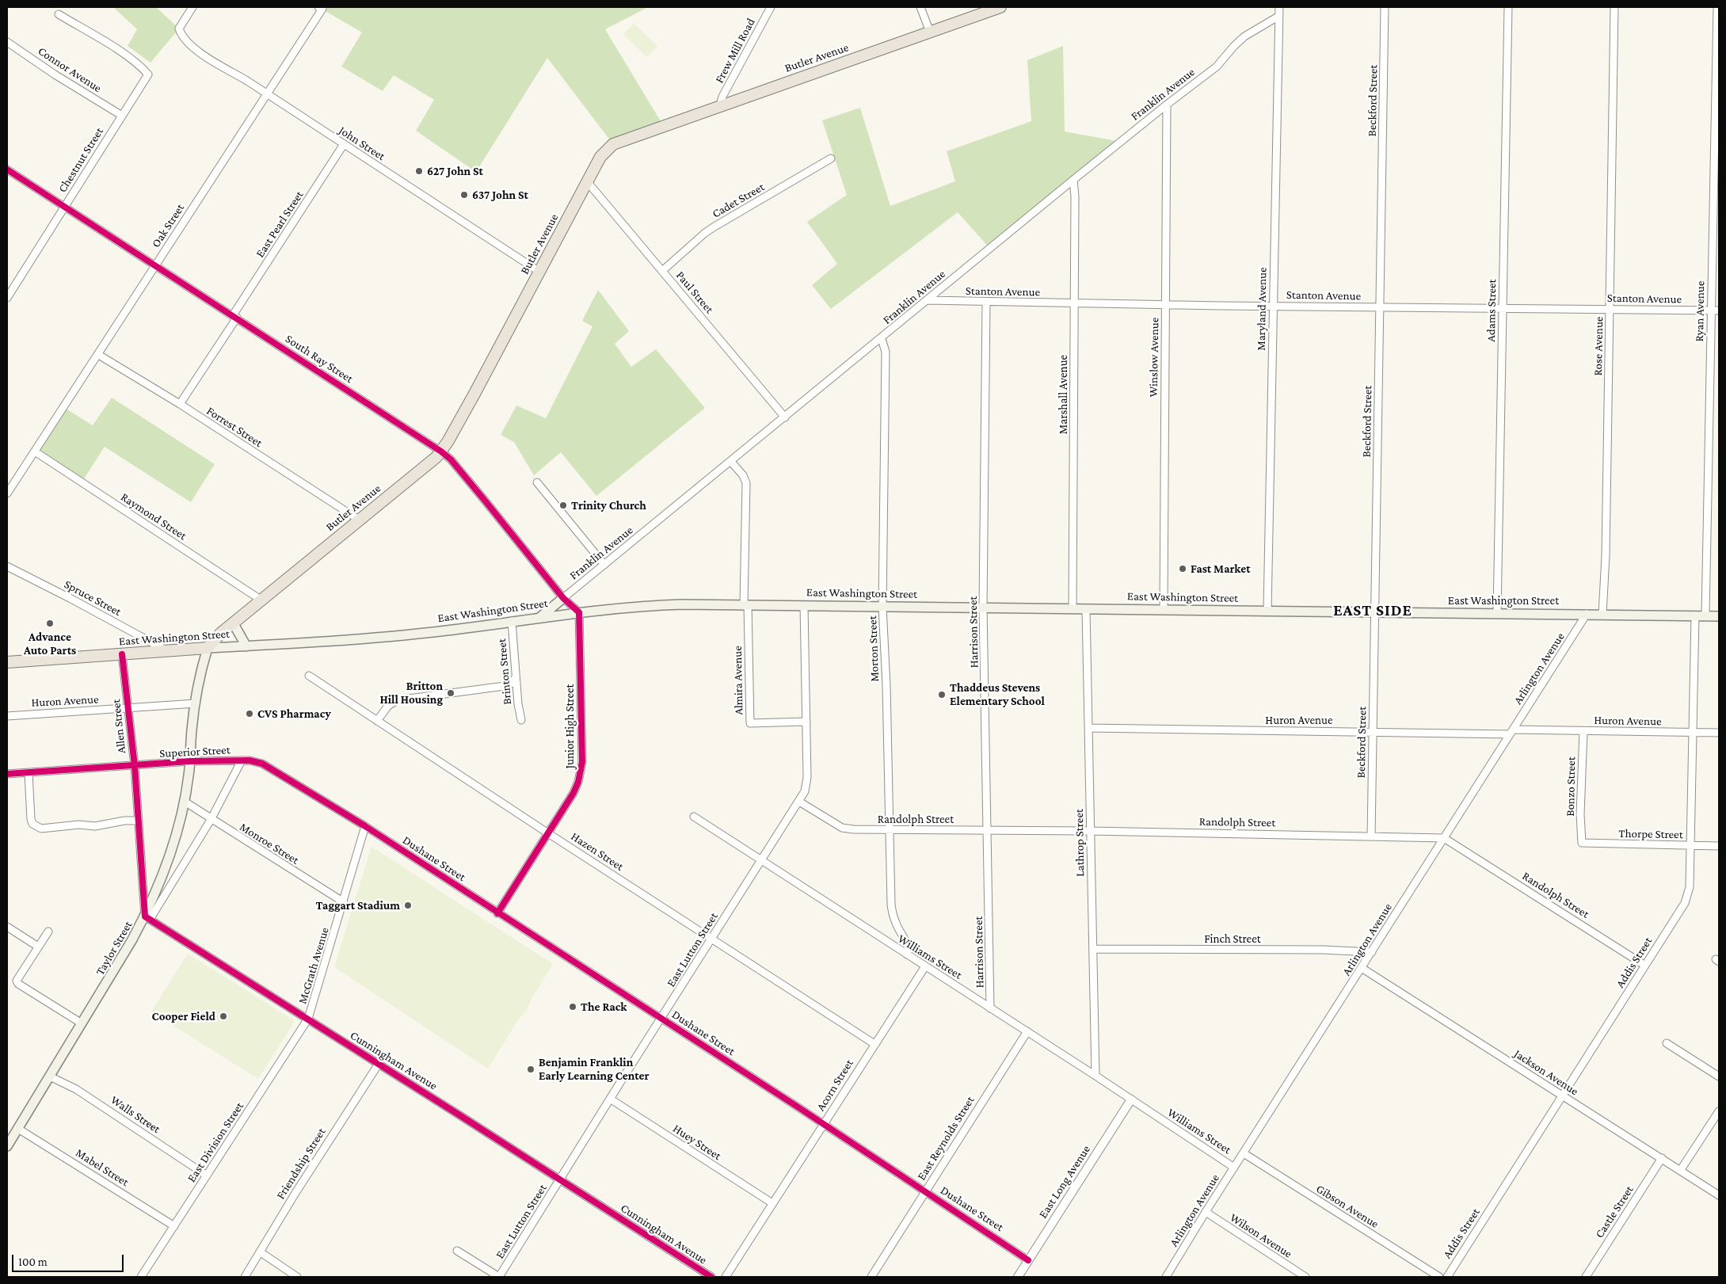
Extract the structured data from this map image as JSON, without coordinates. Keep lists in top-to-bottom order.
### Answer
{
  "streets": {
    "main road": ["Butler Avenue", "East Washington Street", "Taylor Street"],
    "street": [
      "Frew Mill Road",
      "Connor Avenue",
      "Franklin Avenue",
      "Beckford Street",
      "John Street",
      "Chestnut Street",
      "Cadet Street",
      "East Pearl Street",
      "Oak Street",
      "Stanton Avenue",
      "Paul Street",
      "Maryland Avenue",
      "Adams Street",
      "Ryan Avenue",
      "Rose Avenue",
      "Winslow Avenue",
      "South Ray Street",
      "Marshall Avenue",
      "Forrest Street",
      "Raymond Street",
      "Spruce Street",
      "Harrison Street",
      "Morton Street",
      "Arlington Avenue",
      "Brinton Street",
      "Almira Avenue",
      "Huron Avenue",
      "Allen Street",
      "Junior High Street",
      "Superior Street",
      "Bonzo Street",
      "Randolph Street",
      "Thorpe Street",
      "Lathrop Street",
      "Monroe Street",
      "Hazen Street",
      "Dushane Street",
      "Finch Street",
      "East Lutton Street",
      "Williams Street",
      "Addis Street",
      "McGrath Avenue",
      "Cunningham Avenue",
      "Jackson Avenue",
      "Acorn Street",
      "Walls Street",
      "East Reynolds Street",
      "East Division Street",
      "Huey Street",
      "Friendship Street",
      "Mabel Street",
      "East Long Avenue",
      "Gibson Avenue",
      "Castle Street",
      "Wilson Avenue"
    ]
  },
  "crossings": [
    ["Frew Mill Road", "Butler Avenue"],
    ["Butler Avenue", "John Street"],
    ["Butler Avenue", "Paul Street"],
    ["Butler Avenue", "South Ray Street"],
    ["Butler Avenue", "Forrest Street"],
    ["Butler Avenue", "Raymond Street"],
    ["Butler Avenue", "East Washington Street"],
    ["Butler Avenue", "Taylor Street"],
    ["Connor Avenue", "Chestnut Street"],
    ["Franklin Avenue", "Stanton Avenue"],
    ["Franklin Avenue", "Paul Street"],
    ["Franklin Avenue", "Maryland Avenue"],
    ["Franklin Avenue", "Winslow Avenue"],
    ["Franklin Avenue", "South Ray Street"],
    ["Franklin Avenue", "Marshall Avenue"],
    ["Franklin Avenue", "Morton Street"],
    ["Franklin Avenue", "Almira Avenue"],
    ["Beckford Street", "Stanton Avenue"],
    ["Beckford Street", "East Washington Street"],
    ["Beckford Street", "Huron Avenue"],
    ["Beckford Street", "Randolph Street"],
    ["John Street", "East Pearl Street"],
    ["John Street", "Oak Street"],
    ["Chestnut Street", "South Ray Street"],
    ["Cadet Street", "Paul Street"],
    ["East Pearl Street", "South Ray Street"],
    ["East Pearl Street", "Forrest Street"],
    ["Oak Street", "South Ray Street"],
    ["Oak Street", "Forrest Street"],
    ["Oak Street", "Raymond Street"],
    ["Stanton Avenue", "Maryland Avenue"],
    ["Stanton Avenue", "Adams Street"],
    ["Stanton Avenue", "Ryan Avenue"],
    ["Stanton Avenue", "Rose Avenue"],
    ["Stanton Avenue", "Winslow Avenue"],
    ["Stanton Avenue", "Marshall Avenue"],
    ["Stanton Avenue", "Harrison Street"],
    ["Maryland Avenue", "East Washington Street"],
    ["Adams Street", "East Washington Street"],
    ["Ryan Avenue", "East Washington Street"],
    ["Rose Avenue", "East Washington Street"],
    ["Winslow Avenue", "East Washington Street"],
    ["South Ray Street", "East Washington Street"],
    ["South Ray Street", "Junior High Street"],
    ["Marshall Avenue", "East Washington Street"],
    ["East Washington Street", "Spruce Street"],
    ["East Washington Street", "Harrison Street"],
    ["East Washington Street", "Morton Street"],
    ["East Washington Street", "Arlington Avenue"],
    ["East Washington Street", "Brinton Street"],
    ["East Washington Street", "Almira Avenue"],
    ["East Washington Street", "Allen Street"],
    ["East Washington Street", "Junior High Street"],
    ["East Washington Street", "Lathrop Street"],
    ["East Washington Street", "Taylor Street"],
    ["East Washington Street", "East Lutton Street"],
    ["East Washington Street", "Addis Street"],
    ["Harrison Street", "Randolph Street"],
    ["Harrison Street", "Williams Street"],
    ["Morton Street", "Randolph Street"],
    ["Morton Street", "Williams Street"],
    ["Arlington Avenue", "Huron Avenue"],
    ["Arlington Avenue", "Randolph Street"],
    ["Arlington Avenue", "Finch Street"],
    ["Arlington Avenue", "Williams Street"],
    ["Arlington Avenue", "Jackson Avenue"],
    ["Arlington Avenue", "Gibson Avenue"],
    ["Arlington Avenue", "Wilson Avenue"],
    ["Almira Avenue", "East Lutton Street"],
    ["Huron Avenue", "Allen Street"],
    ["Huron Avenue", "Bonzo Street"],
    ["Huron Avenue", "Lathrop Street"],
    ["Huron Avenue", "Taylor Street"],
    ["Huron Avenue", "Addis Street"],
    ["Allen Street", "Superior Street"],
    ["Junior High Street", "Hazen Street"],
    ["Junior High Street", "Dushane Street"],
    ["Superior Street", "Dushane Street"],
    ["Superior Street", "Taylor Street"],
    ["Superior Street", "McGrath Avenue"],
    ["Bonzo Street", "Thorpe Street"],
    ["Randolph Street", "Lathrop Street"],
    ["Randolph Street", "East Lutton Street"],
    ["Randolph Street", "Addis Street"],
    ["Thorpe Street", "Addis Street"],
    ["Lathrop Street", "Finch Street"],
    ["Lathrop Street", "Williams Street"],
    ["Monroe Street", "Taylor Street"],
    ["Monroe Street", "McGrath Avenue"],
    ["Hazen Street", "East Lutton Street"],
    ["Hazen Street", "Acorn Street"],
    ["Dushane Street", "East Lutton Street"],
    ["Dushane Street", "McGrath Avenue"],
    ["Dushane Street", "Acorn Street"],
    ["Dushane Street", "East Reynolds Street"],
    ["Dushane Street", "East Long Avenue"],
    ["Taylor Street", "Cunningham Avenue"],
    ["Taylor Street", "Walls Street"],
    ["Taylor Street", "Mabel Street"],
    ["East Lutton Street", "Williams Street"],
    ["East Lutton Street", "Cunningham Avenue"],
    ["East Lutton Street", "Huey Street"],
    ["Williams Street", "Acorn Street"],
    ["Williams Street", "East Reynolds Street"],
    ["Williams Street", "East Long Avenue"],
    ["Addis Street", "Jackson Avenue"],
    ["McGrath Avenue", "Cunningham Avenue"],
    ["McGrath Avenue", "East Division Street"],
    ["Cunningham Avenue", "East Division Street"],
    ["Cunningham Avenue", "Friendship Street"],
    ["Jackson Avenue", "Castle Street"],
    ["Acorn Street", "Huey Street"],
    ["Walls Street", "East Division Street"],
    ["East Division Street", "Mabel Street"]
  ],
  "districts": ["EAST SIDE"],
  "places": [
    "627 John St",
    "637 John St",
    "Trinity Church",
    "Fast Market",
    "Advance Auto Parts",
    "Britton Hill Housing",
    "Thaddeus Stevens Elementary School",
    "CVS Pharmacy",
    "Taggart Stadium",
    "The Rack",
    "Cooper Field",
    "Benjamin Franklin Early Learning Center"
  ],
  "scale_bar": "100 m"
}
